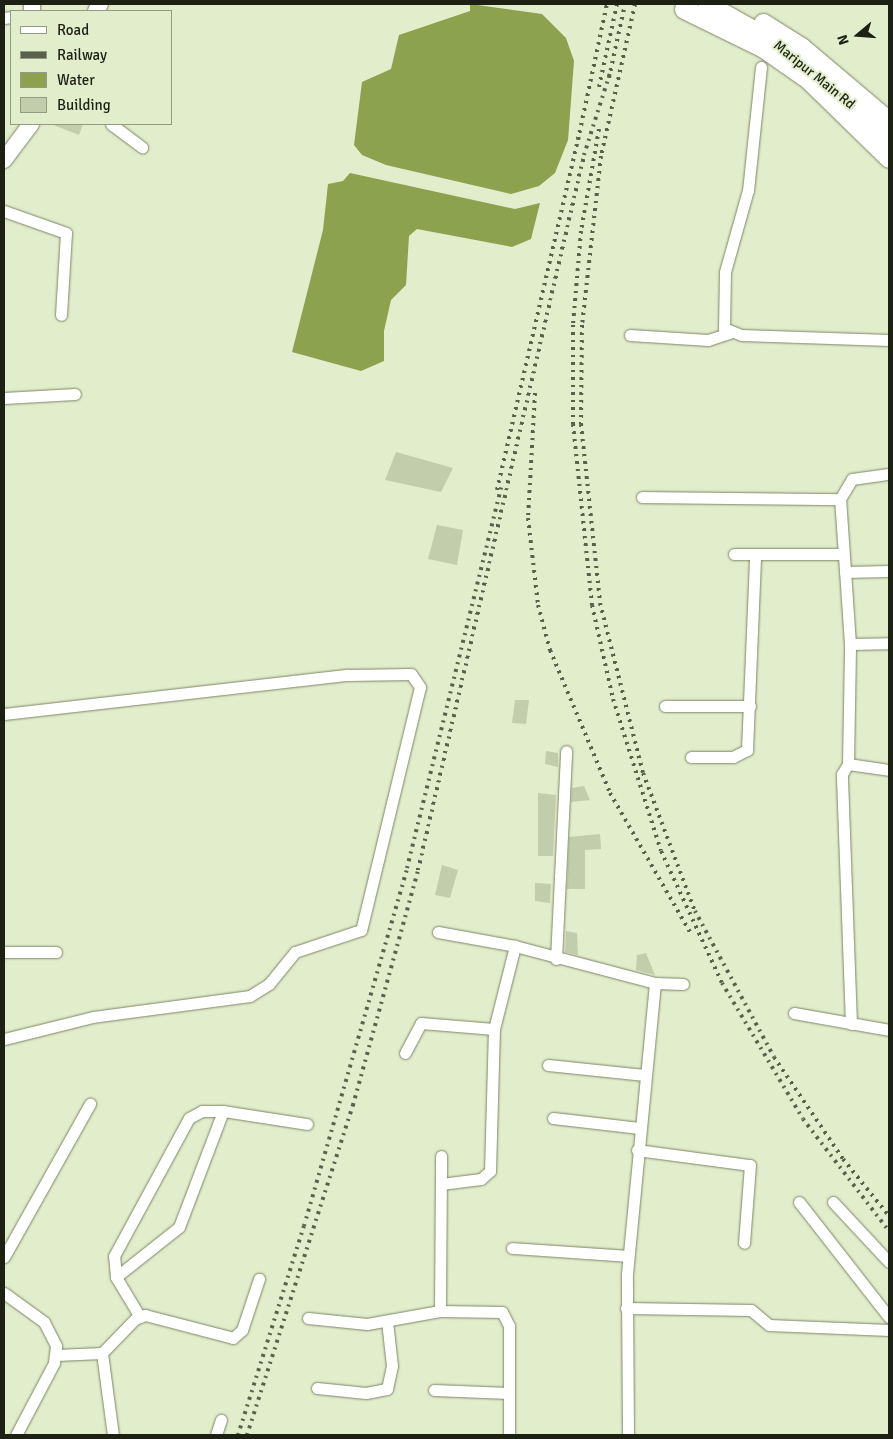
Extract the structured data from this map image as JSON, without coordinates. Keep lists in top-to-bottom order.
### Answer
{
  "streets": {
    "main road": ["Maripur Main Rd"]
  },
  "legend": [
    "Road",
    "Railway",
    "Water",
    "Building"
  ],
  "north": "left"
}
